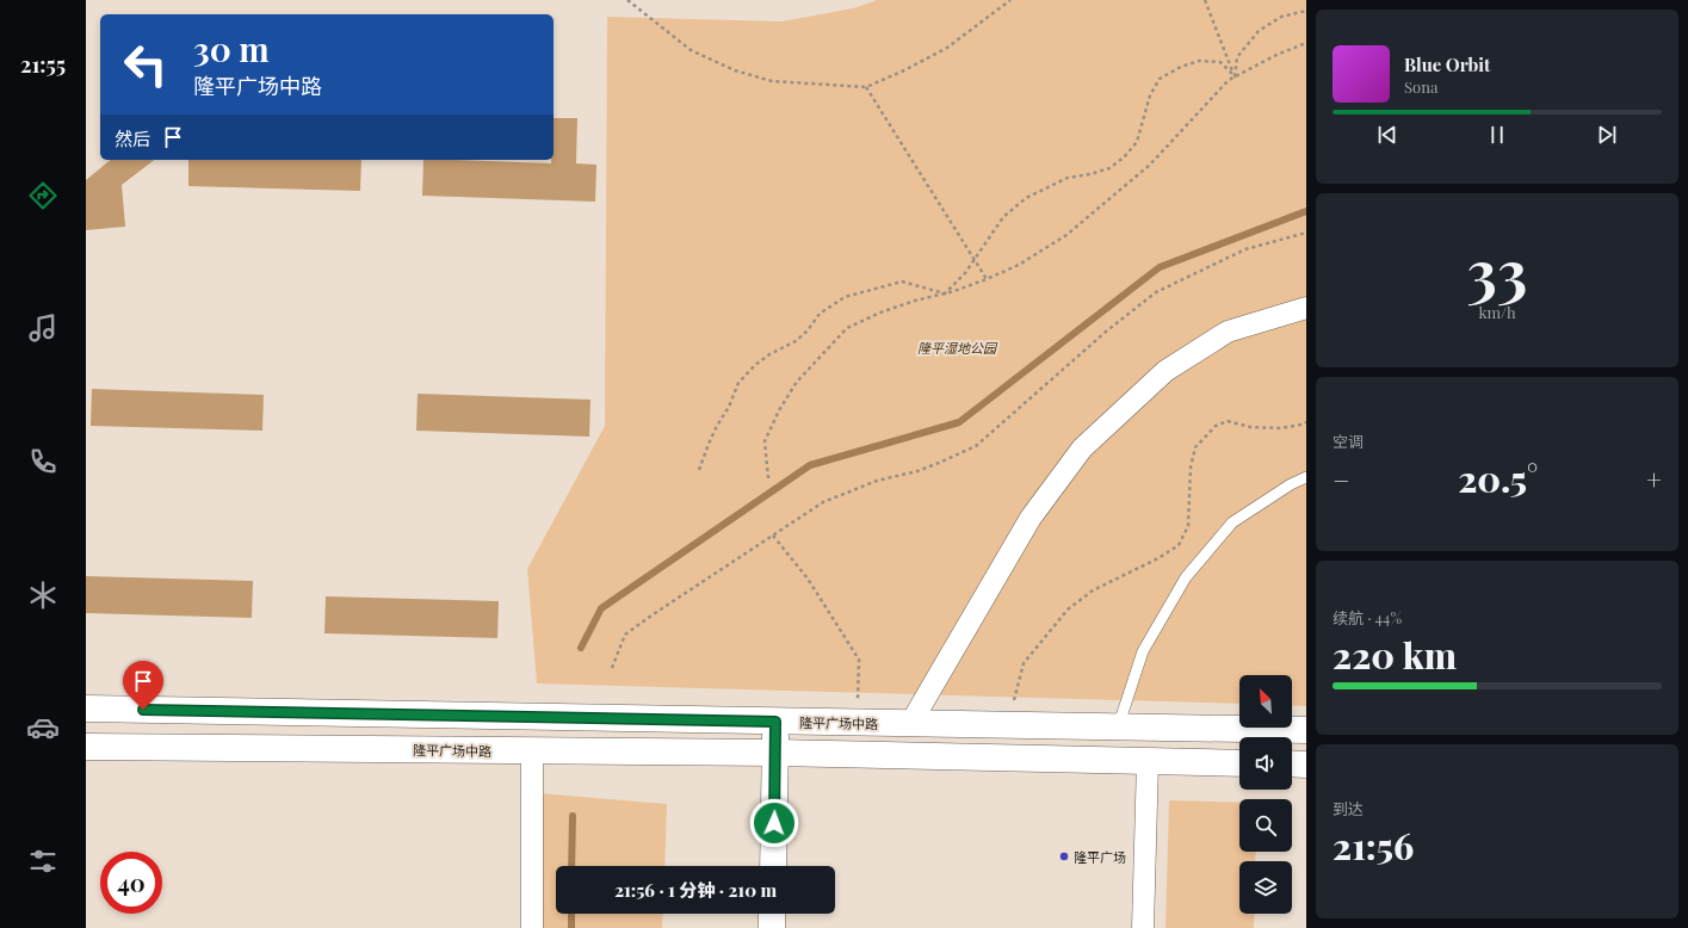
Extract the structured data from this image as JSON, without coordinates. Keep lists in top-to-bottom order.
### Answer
{
  "streets": {
    "street": ["隆平广场中路"]
  },
  "parks": ["隆平湿地公园"],
  "places": ["隆平广场"],
  "north": "top left",
  "page": {
    "tabs": "21:55",
    "turn": ["30 m", "隆平广场中路"],
    "song": ["Blue Orbit", "Sona"],
    "then": "然后",
    "tile": [
      ["33", "km/h"],
      "空调",
      ["续航 · 44%", "220 km"],
      ["到达", "21:56"]
    ],
    "heat": ["−", "20.5°", "+"],
    "limit": "40",
    "trip": "21:56 · 1 分钟 · 210 m"
  }
}
